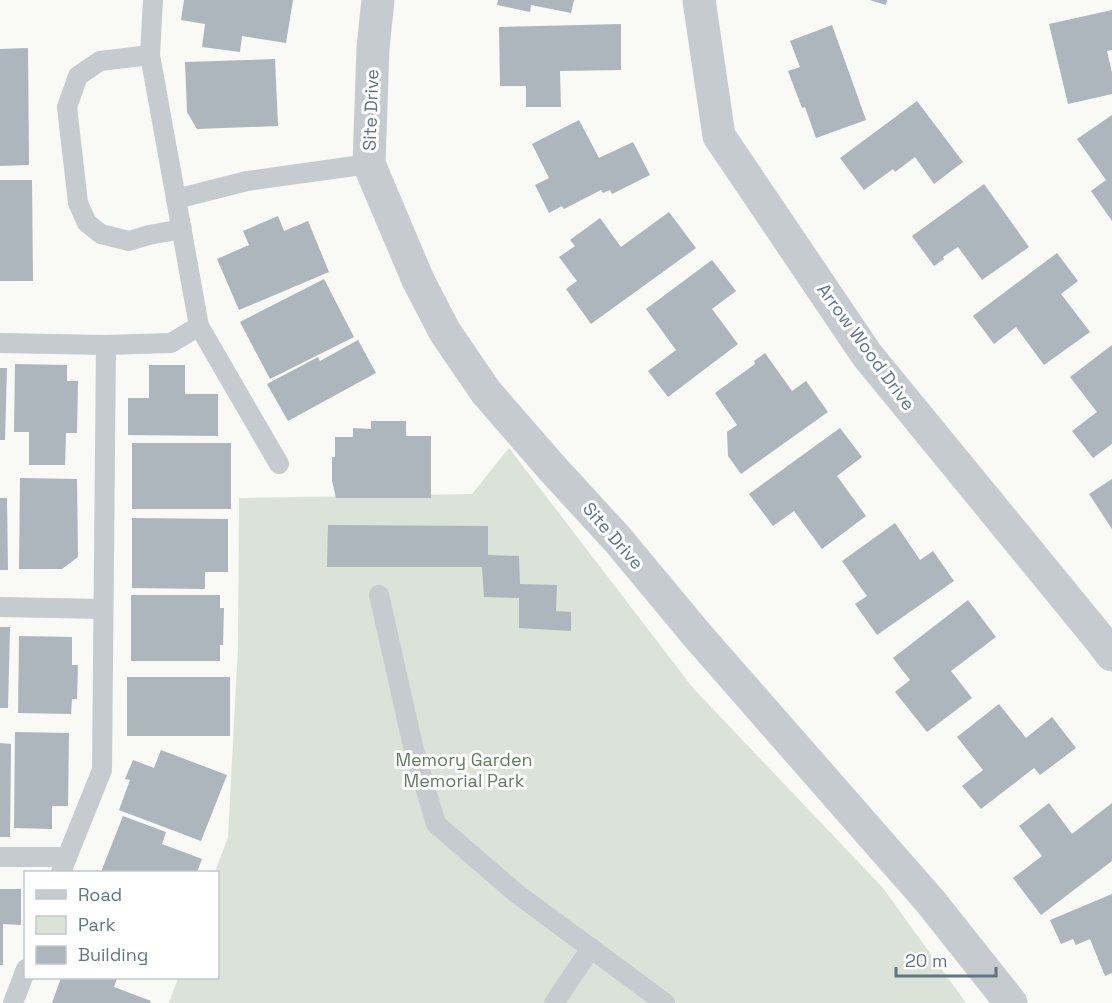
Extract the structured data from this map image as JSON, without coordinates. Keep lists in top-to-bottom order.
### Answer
{
  "streets": {
    "street": ["Site Drive", "Arrow Wood Drive"]
  },
  "parks": ["Memory Garden Memorial Park"],
  "legend": ["Road", "Park", "Building"],
  "scale_bar": "20 m"
}
